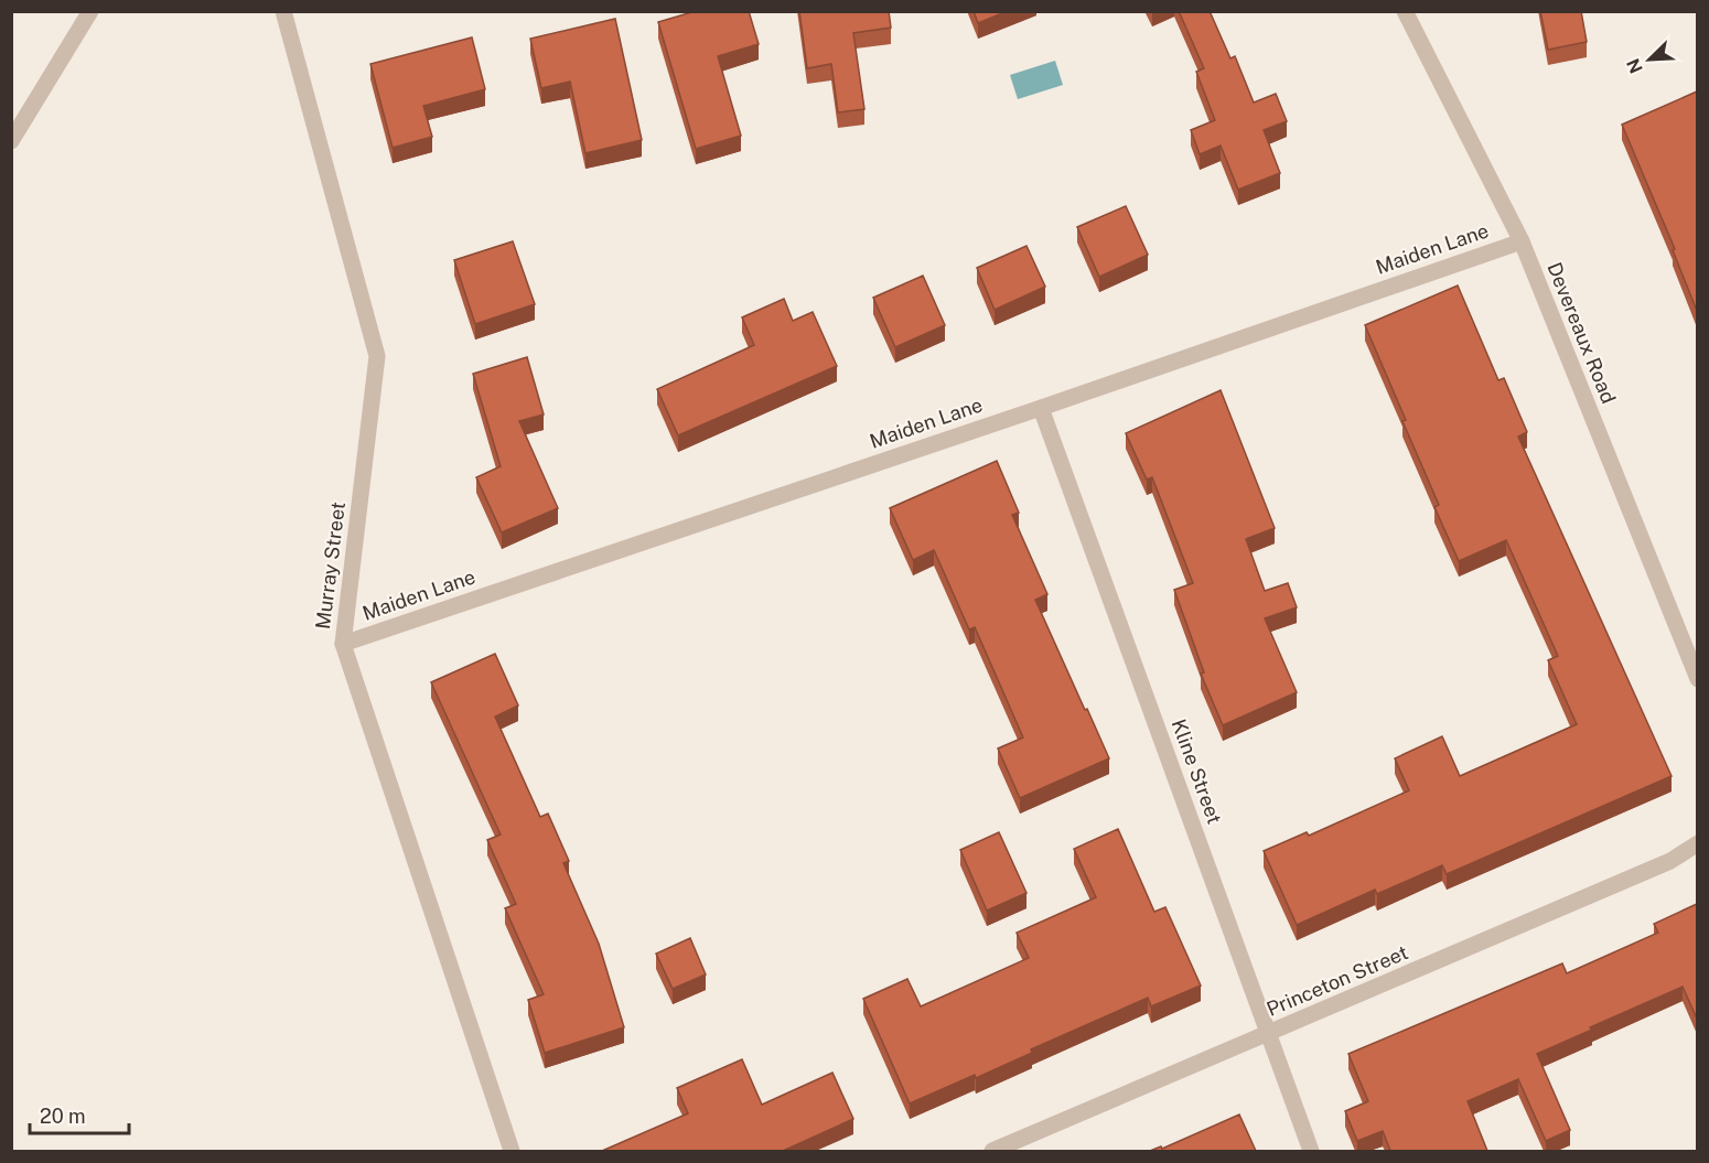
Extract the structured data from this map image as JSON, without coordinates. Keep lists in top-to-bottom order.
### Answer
{
  "streets": {
    "street": [
      "Maiden Lane",
      "Devereaux Road",
      "Murray Street",
      "Kline Street",
      "Princeton Street"
    ]
  },
  "crossings": [
    ["Maiden Lane", "Devereaux Road"],
    ["Maiden Lane", "Murray Street"],
    ["Maiden Lane", "Kline Street"],
    ["Kline Street", "Princeton Street"]
  ],
  "scale_bar": "20 m",
  "north": "bottom left"
}
